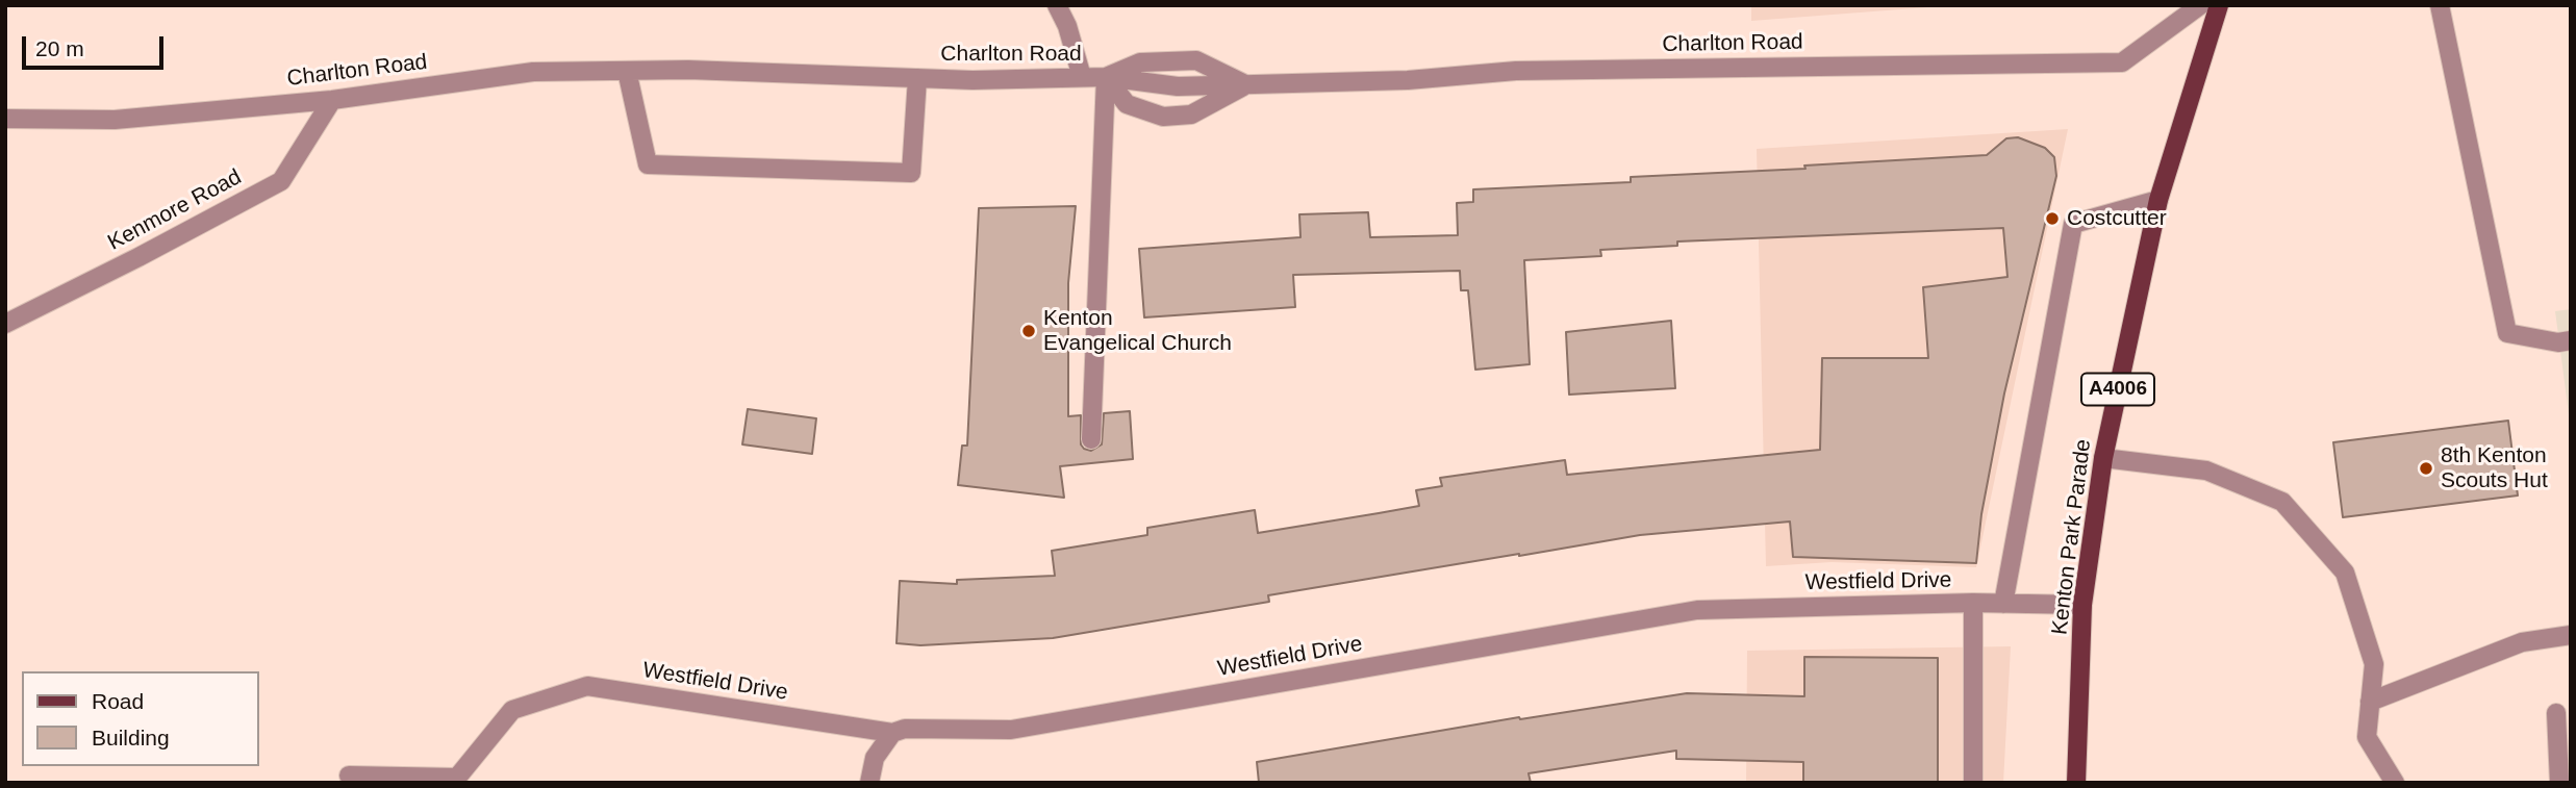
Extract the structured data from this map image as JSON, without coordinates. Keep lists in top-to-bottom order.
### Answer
{
  "streets": {
    "main road": ["A4006", "Kenton Park Parade"],
    "street": ["Charlton Road", "Kenmore Road", "Westfield Drive"]
  },
  "crossings": [
    ["Charlton Road", "Kenmore Road"],
    ["Kenton Park Parade", "Westfield Drive"]
  ],
  "places": ["Costcutter", "Kenton Evangelical Church", "8th Kenton Scouts Hut"],
  "legend": ["Road", "Building"],
  "scale_bar": "20 m"
}
